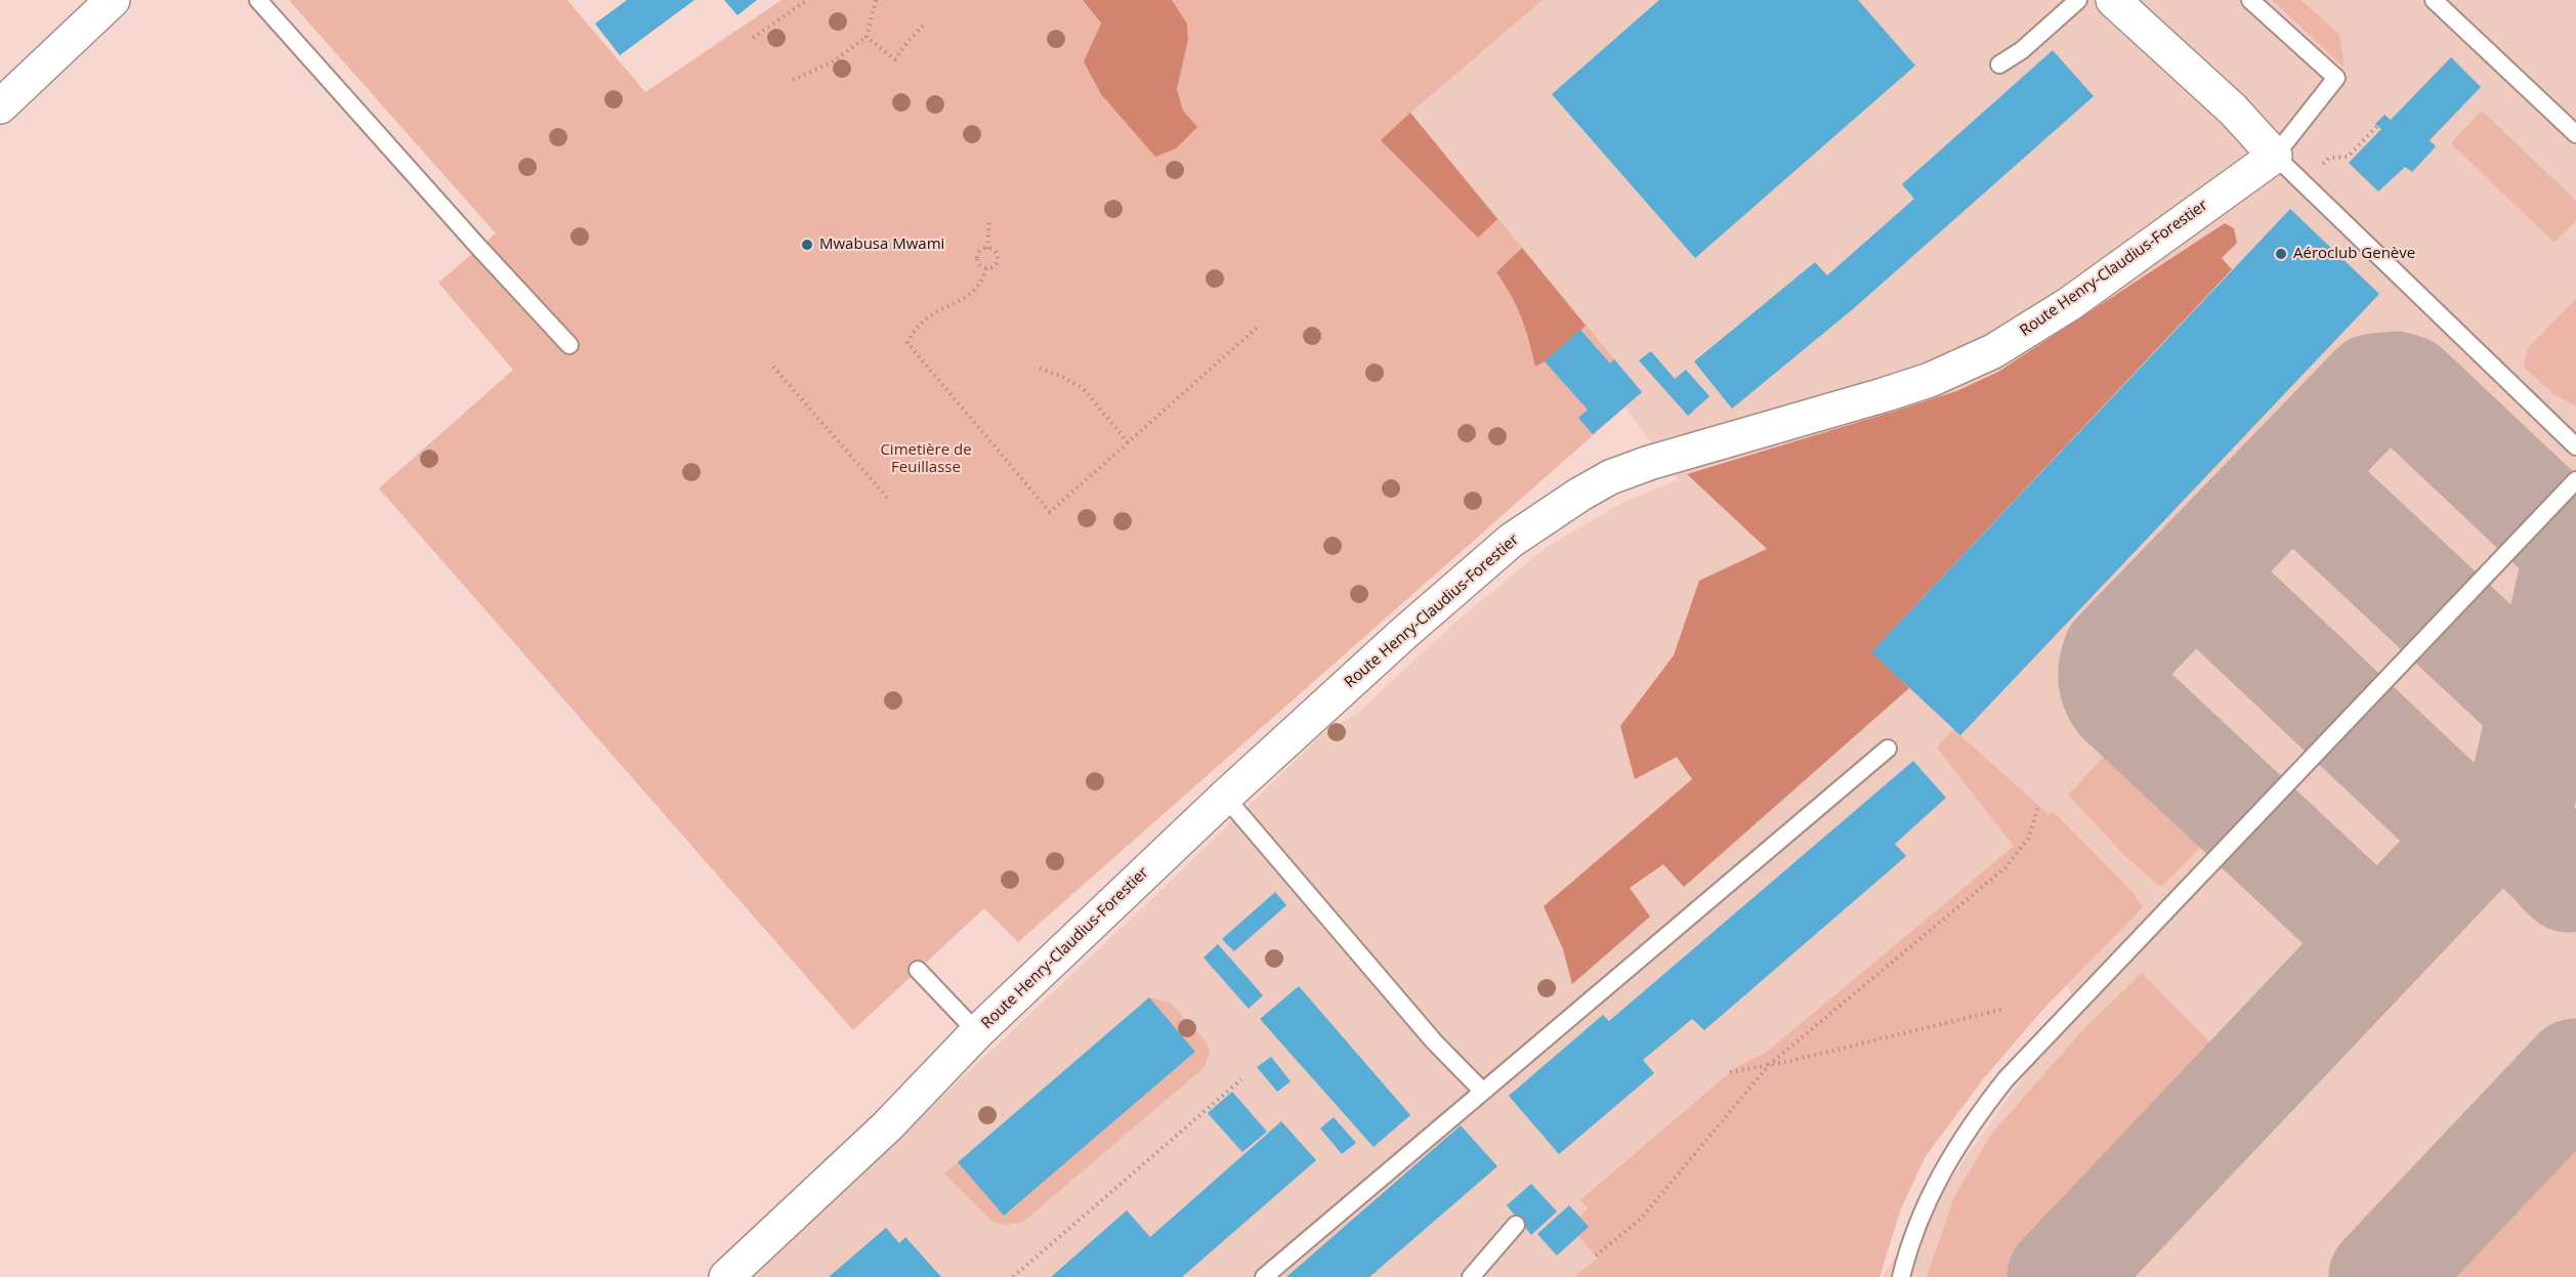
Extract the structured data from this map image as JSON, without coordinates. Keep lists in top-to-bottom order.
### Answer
{
  "streets": {
    "street": ["Route Henry-Claudius-Forestier"]
  },
  "parks": ["Cimetière de Feuillasse"],
  "places": ["Mwabusa Mwami", "Aéroclub Genève"]
}
